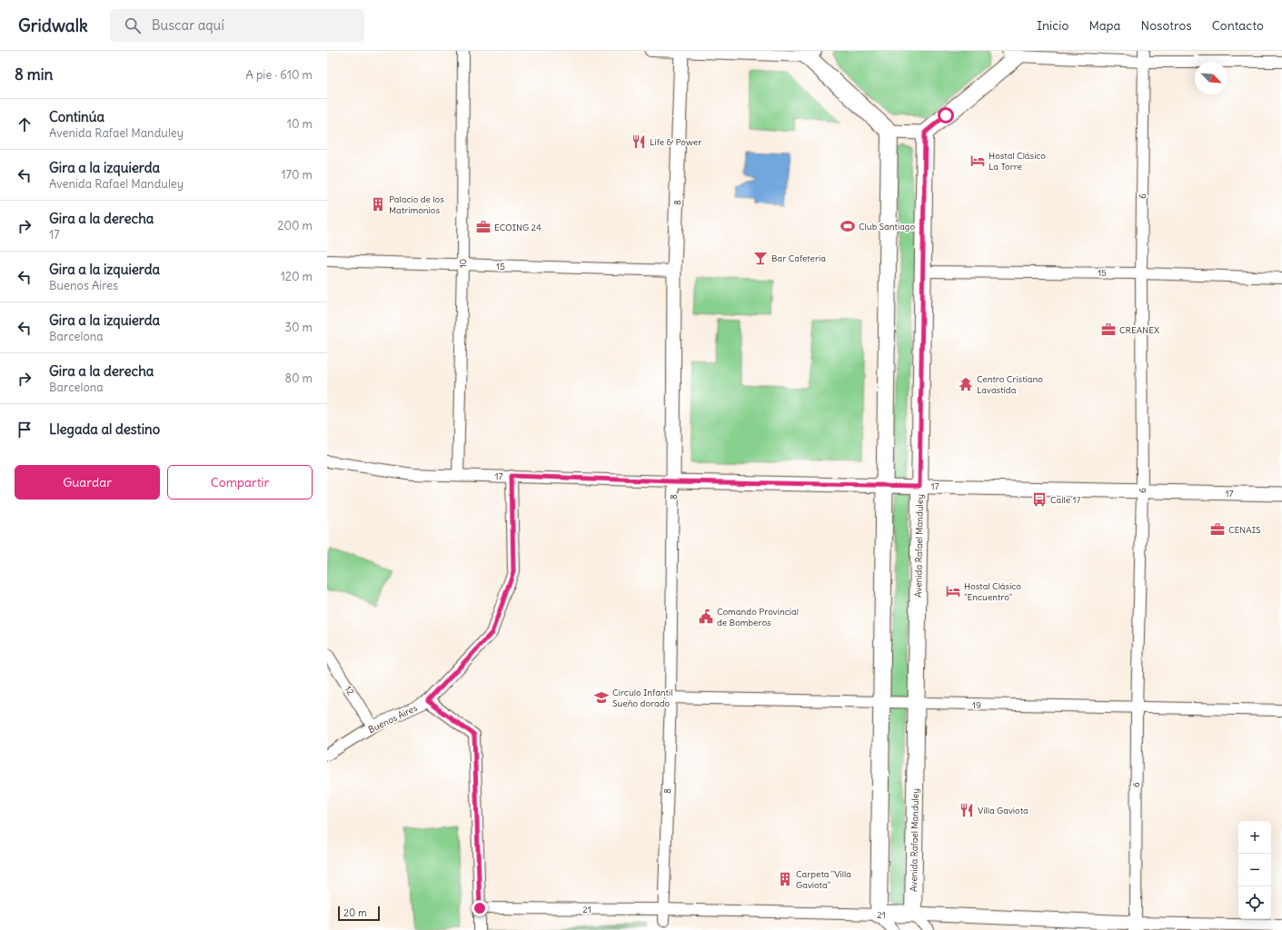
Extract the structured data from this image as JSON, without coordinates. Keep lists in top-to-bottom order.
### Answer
{
  "streets": {
    "main road": ["Avenida Rafael Manduley", "21"],
    "street": [
      "6",
      "8",
      "10",
      "15",
      "17",
      "12",
      "19",
      "Buenos Aires"
    ]
  },
  "crossings": [
    ["6", "15"],
    ["6", "17"],
    ["6", "19"],
    ["6", "21"],
    ["8", "15"],
    ["8", "17"],
    ["8", "19"],
    ["8", "21"],
    ["10", "15"],
    ["10", "17"],
    ["15", "Avenida Rafael Manduley"],
    ["17", "Avenida Rafael Manduley"],
    ["17", "Buenos Aires"],
    ["Avenida Rafael Manduley", "19"],
    ["Avenida Rafael Manduley", "21"],
    ["12", "Buenos Aires"]
  ],
  "places": {
    "restaurant": ["Life & Power", "Villa Gaviota"],
    "hotel": ["Hostal Clásico La Torre", "Hostal Clásico \"Encuentro\""],
    "building": ["Palacio de los Matrimonios", "Carpeta \"Villa Gaviota\""],
    "sports": ["Club Santiago"],
    "office": ["ECOING 24", "CREANEX", "CENAIS"],
    "bar": ["Bar Cafetería"],
    "temple": ["Centro Cristiano Lavastida"],
    "bus stop": ["Calle 17"],
    "public building": ["Comando Provincial de Bomberos"],
    "school or university": ["Círculo Infantil Sueño dorado"]
  },
  "scale_bar": "20 m",
  "north": "bottom right",
  "page": {
    "header": "Gridwalk",
    "search": "Buscar aquí",
    "nav": [
      "Inicio",
      "Mapa",
      "Nosotros",
      "Contacto"
    ],
    "heading": ["8 min", "A pie · 610 m"],
    "list": [
      ["Continúa", "Avenida Rafael Manduley", "10 m"],
      ["Gira a la izquierda", "Avenida Rafael Manduley", "170 m"],
      ["Gira a la derecha", "17", "200 m"],
      ["Gira a la izquierda", "Buenos Aires", "120 m"],
      ["Gira a la izquierda", "Barcelona", "30 m"],
      ["Gira a la derecha", "Barcelona", "80 m"],
      "Llegada al destino"
    ],
    "buttons": ["Guardar", "Compartir"],
    "map_buttons": ["+", "−"],
    "scale": "20 m"
  }
}
